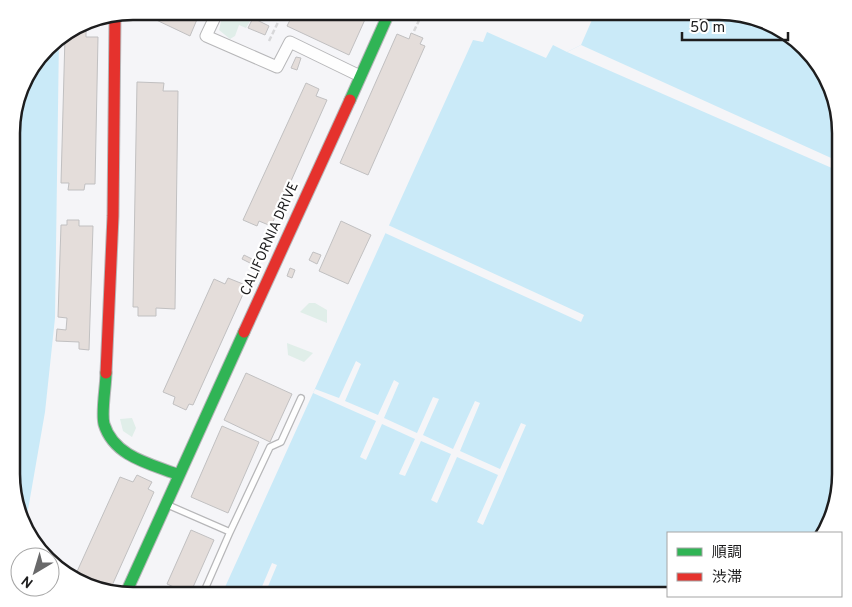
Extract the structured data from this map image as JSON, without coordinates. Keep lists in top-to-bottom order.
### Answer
{
  "streets": {
    "street": ["CALIFORNIA DRIVE"]
  },
  "legend": ["順調", "渋滞"],
  "scale_bar": "50 m",
  "north": "bottom left"
}
